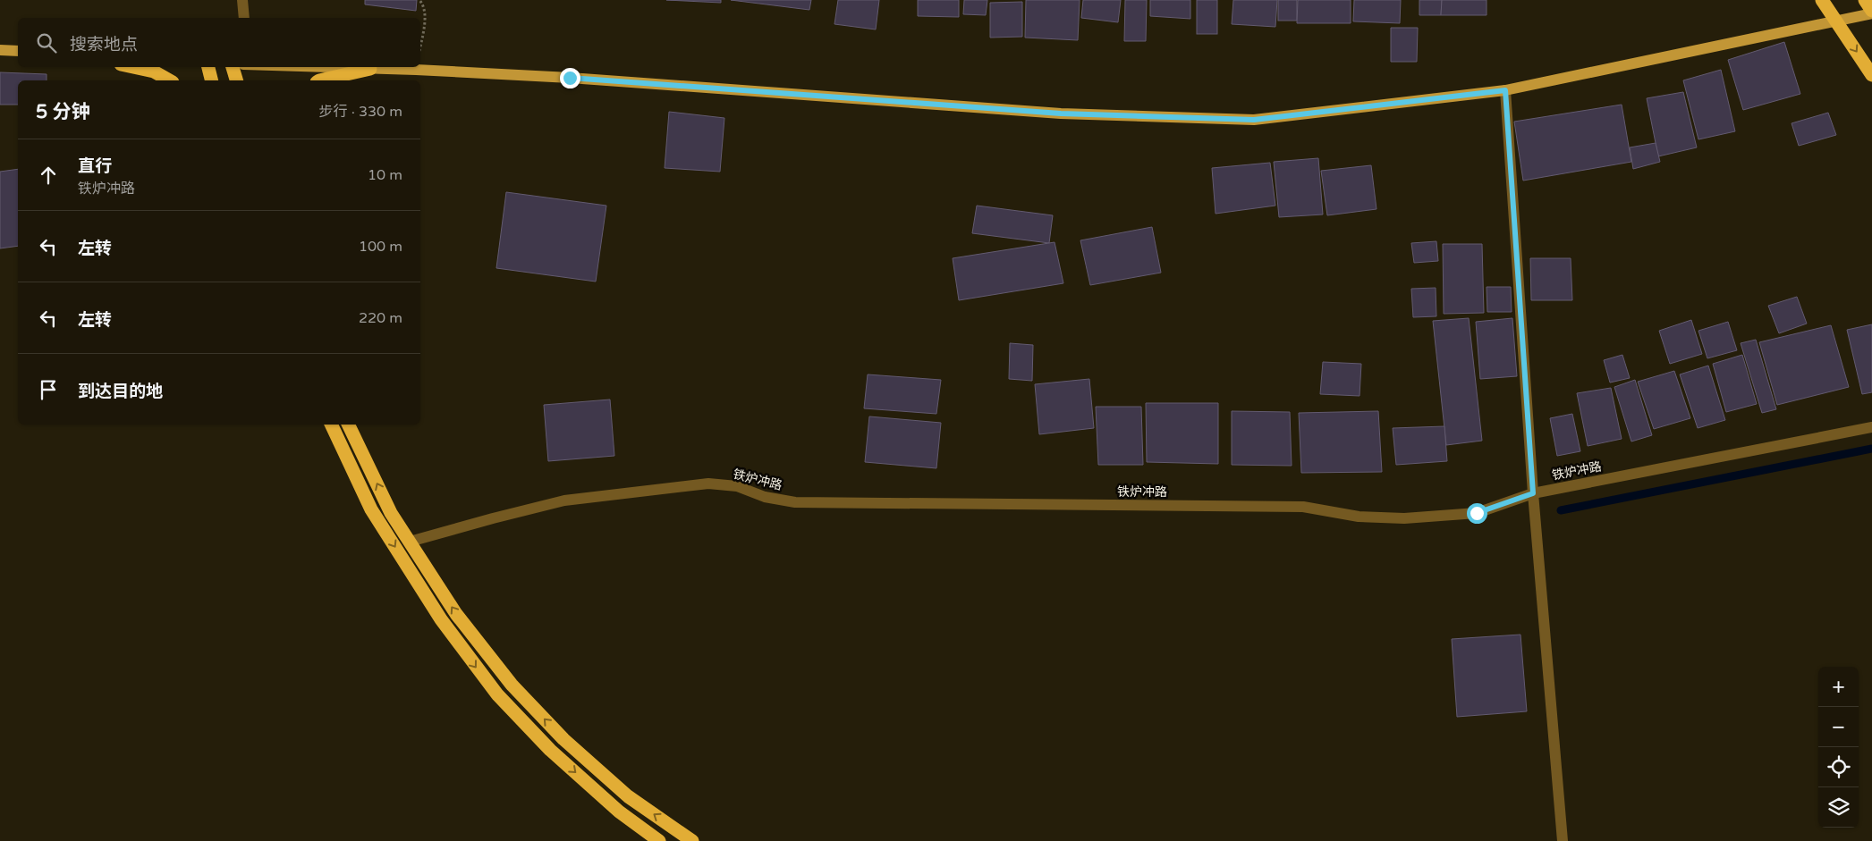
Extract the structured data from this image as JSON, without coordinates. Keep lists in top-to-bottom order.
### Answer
{
  "streets": {
    "street": ["铁炉冲路"]
  },
  "page": {
    "search": "搜索地点",
    "heading": ["5 分钟", "步行 · 330 m"],
    "list": [
      ["直行", "铁炉冲路", "10 m"],
      ["左转", "100 m"],
      ["左转", "220 m"],
      "到达目的地"
    ],
    "map_buttons": ["+", "−"]
  }
}
